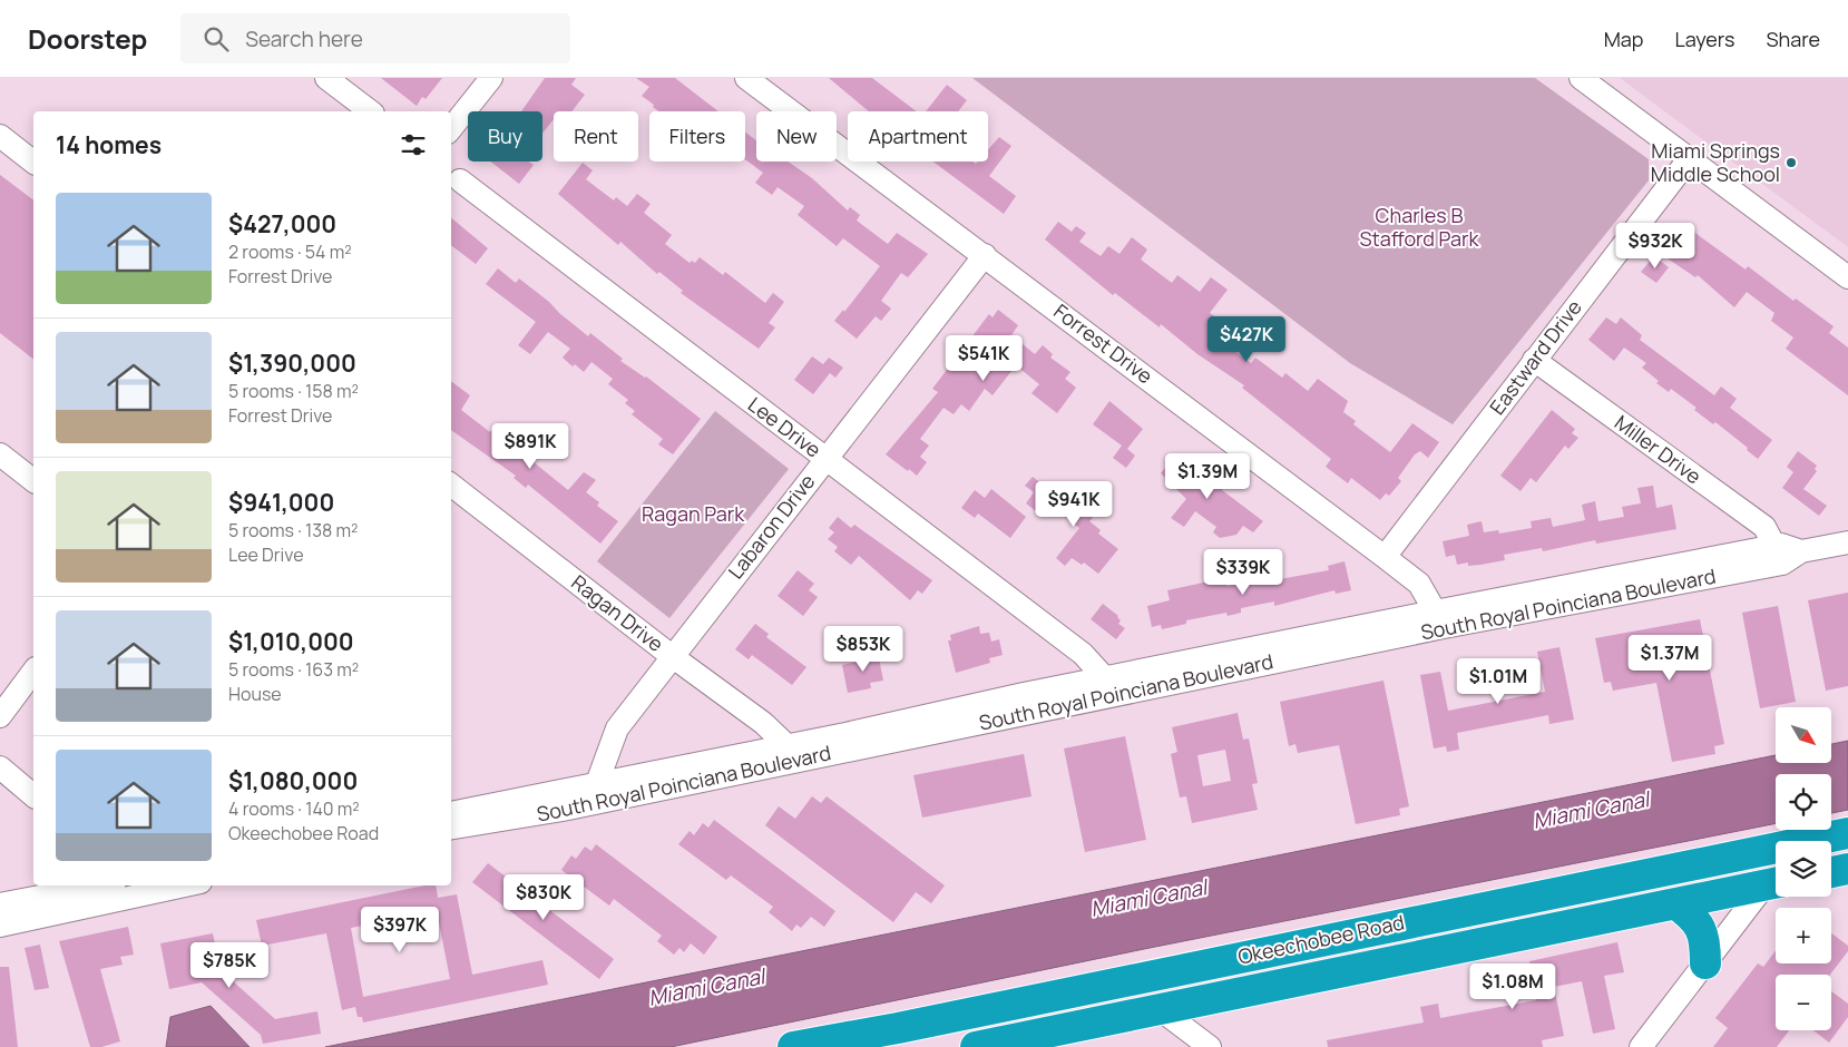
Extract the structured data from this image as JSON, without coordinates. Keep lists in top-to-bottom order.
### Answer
{
  "streets": {
    "highway": ["Okeechobee Road"],
    "street": [
      "Forrest Drive",
      "Eastward Drive",
      "Lee Drive",
      "Miller Drive",
      "Labaron Drive",
      "South Royal Poinciana Boulevard",
      "Ragan Drive"
    ]
  },
  "crossings": [
    ["Forrest Drive", "Eastward Drive"],
    ["Forrest Drive", "Labaron Drive"],
    ["Forrest Drive", "South Royal Poinciana Boulevard"],
    ["Eastward Drive", "Miller Drive"],
    ["Lee Drive", "Labaron Drive"],
    ["Lee Drive", "South Royal Poinciana Boulevard"],
    ["Miller Drive", "South Royal Poinciana Boulevard"],
    ["Labaron Drive", "South Royal Poinciana Boulevard"],
    ["Labaron Drive", "Ragan Drive"],
    ["South Royal Poinciana Boulevard", "Ragan Drive"]
  ],
  "water": ["Miami Canal"],
  "parks": ["Charles B Stafford Park", "Ragan Park"],
  "places": ["Miami Springs Middle School"],
  "north": "bottom right",
  "page": {
    "header": "Doorstep",
    "search": "Search here",
    "nav": ["Map", "Layers", "Share"],
    "chip": [
      "Buy",
      "Rent",
      "Filters",
      "New",
      "Apartment"
    ],
    "heading": "14 homes",
    "list": [
      {
        "name": "$427,000",
        "note": "2 rooms · 54 m² · Forrest Drive"
      },
      {
        "name": "$1,390,000",
        "note": "5 rooms · 158 m² · Forrest Drive"
      },
      {
        "name": "$941,000",
        "note": "5 rooms · 138 m² · Lee Drive"
      },
      {
        "name": "$1,010,000",
        "note": "5 rooms · 163 m² · House"
      },
      {
        "name": "$1,080,000",
        "note": "4 rooms · 140 m² · Okeechobee Road"
      }
    ],
    "price": [
      "$932K",
      "$427K",
      "$541K",
      "$891K",
      "$1.39M",
      "$941K",
      "$339K",
      "$853K",
      "$1.37M",
      "$1.01M",
      "$830K",
      "$397K",
      "$785K",
      "$1.08M"
    ],
    "map_buttons": ["+", "−"]
  }
}
